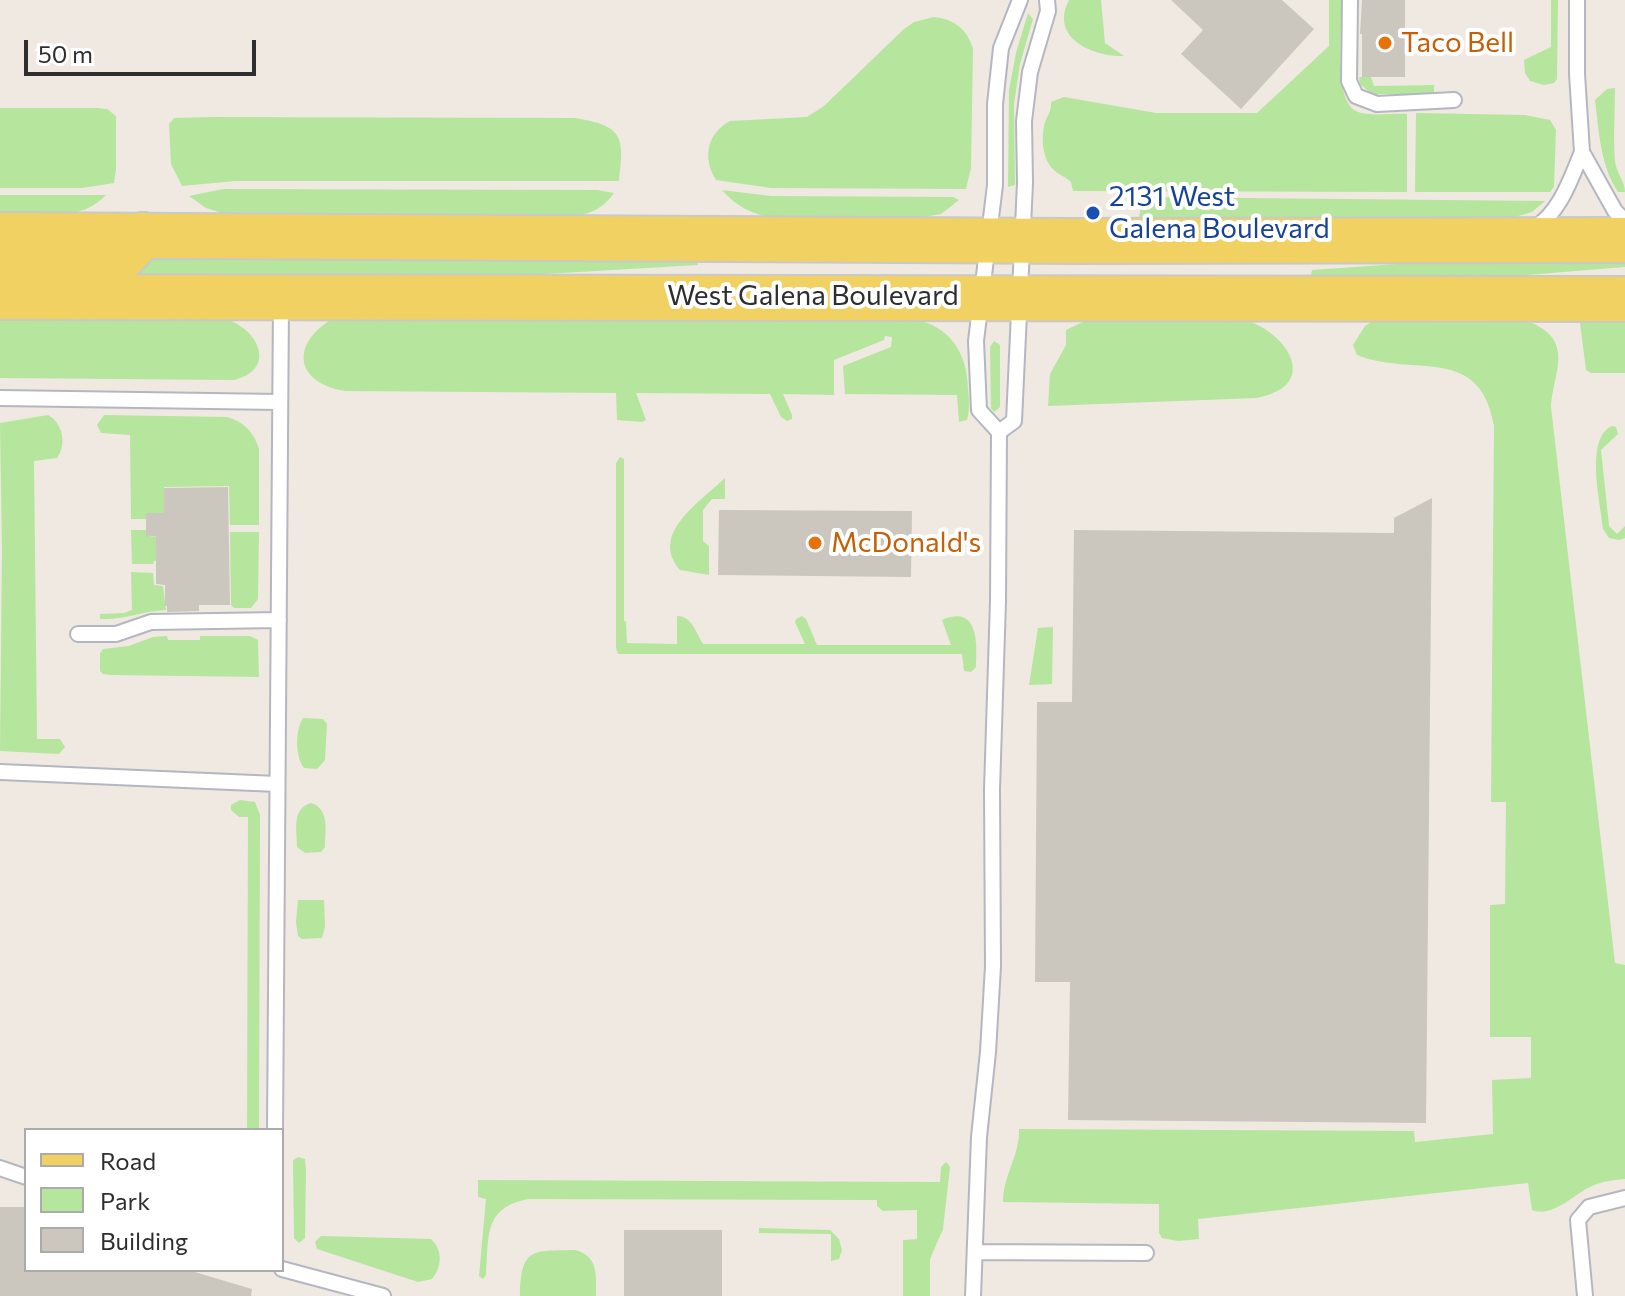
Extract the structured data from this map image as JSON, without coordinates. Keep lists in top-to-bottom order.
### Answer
{
  "streets": {
    "main road": ["West Galena Boulevard"]
  },
  "places": ["Taco Bell", "2131 West Galena Boulevard", "McDonald's"],
  "legend": ["Road", "Park", "Building"],
  "scale_bar": "50 m"
}
